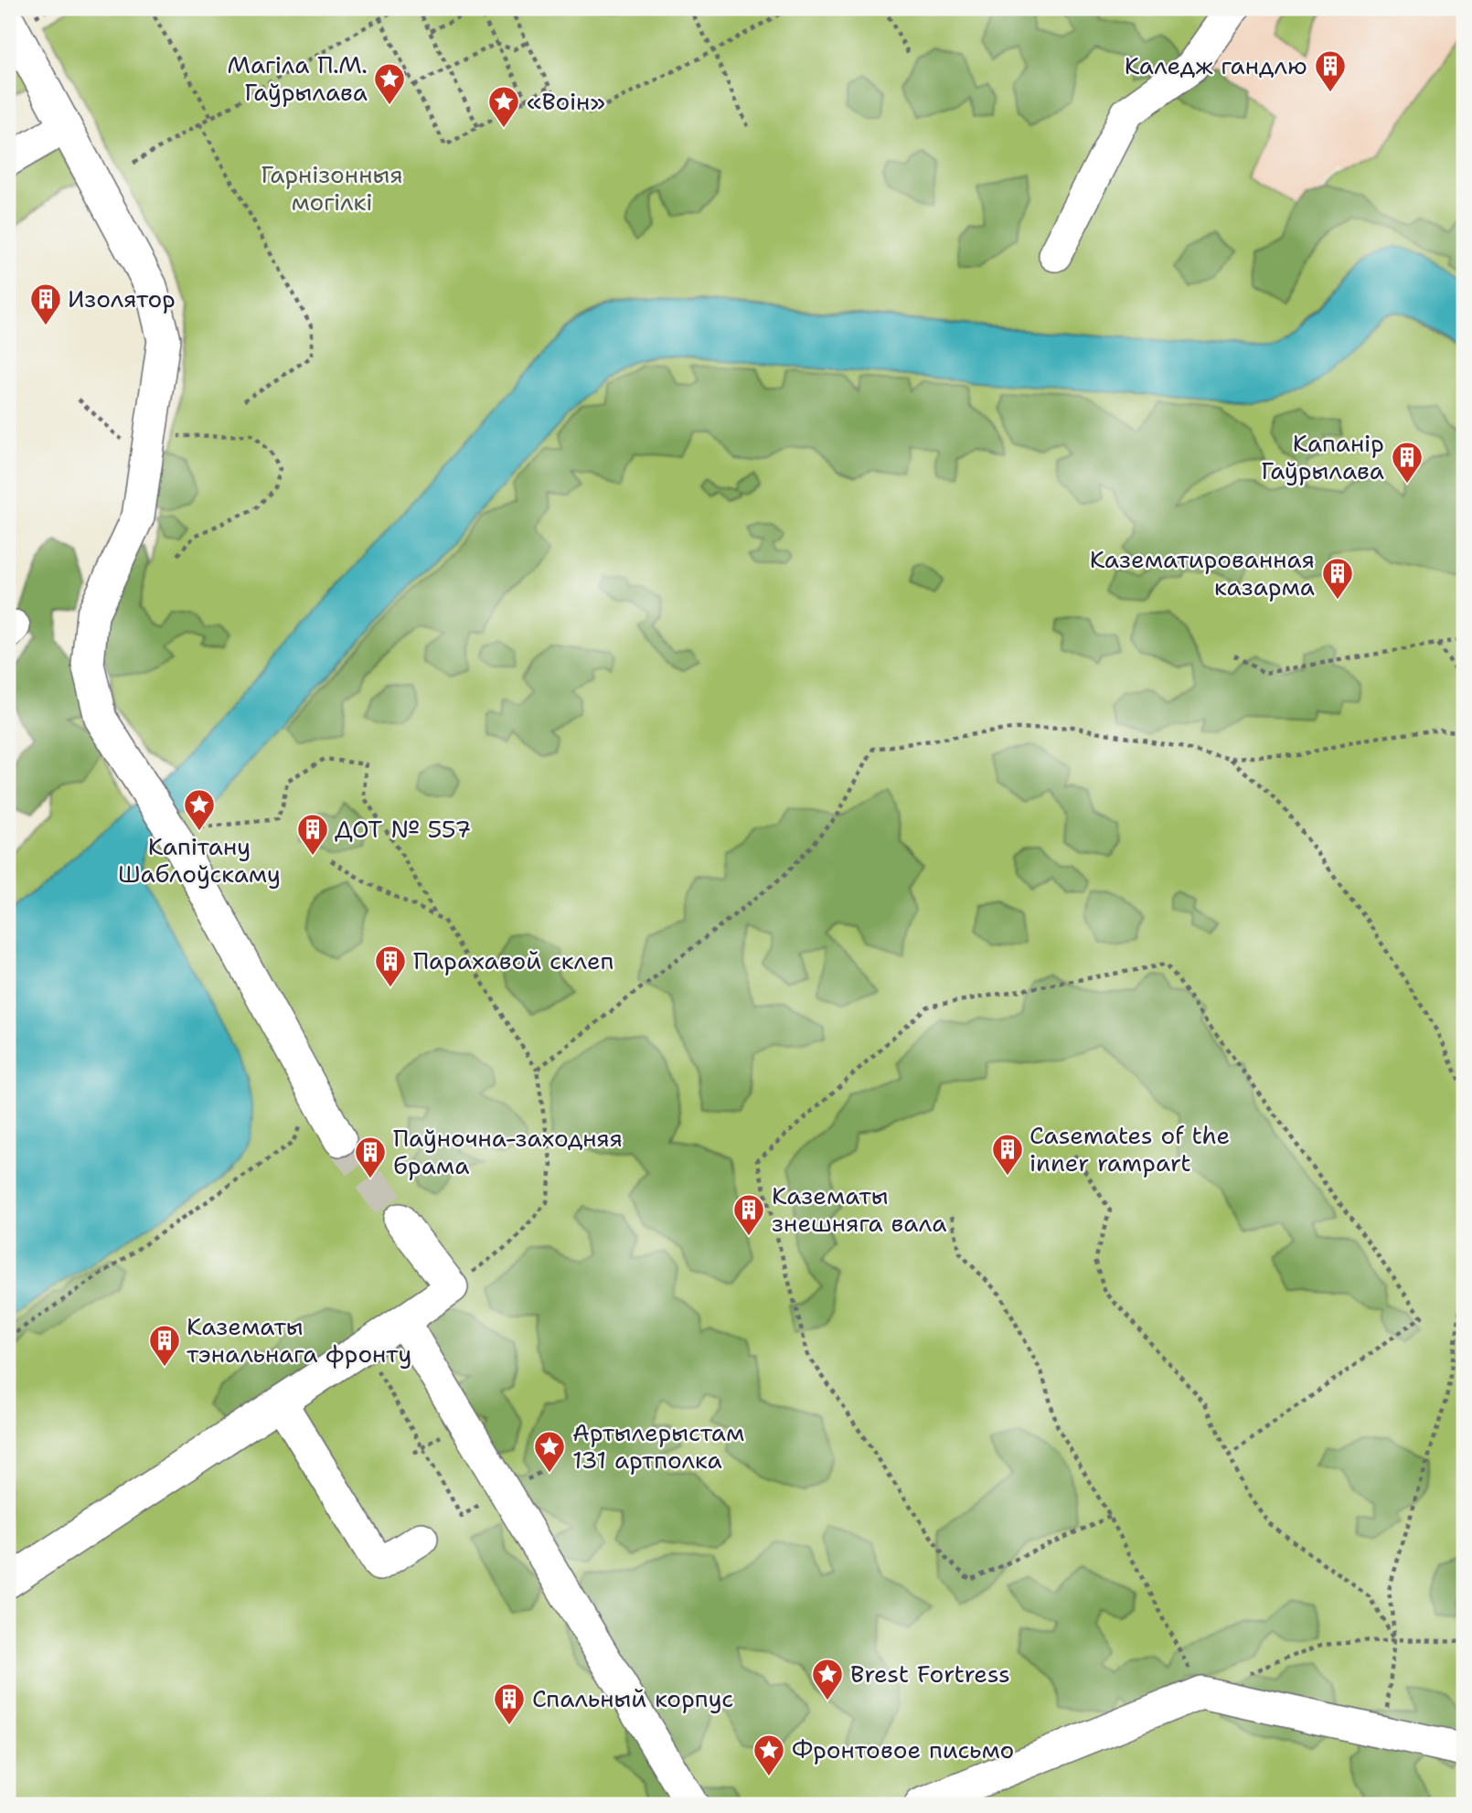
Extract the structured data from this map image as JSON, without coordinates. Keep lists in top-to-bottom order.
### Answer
{
  "parks": ["Гарнізонныя могілкі"],
  "places": {
    "building": [
      "Каледж гандлю",
      "Изолятор",
      "Капанір Гаўрылава",
      "Казематированная казарма",
      "ДОТ № 557",
      "Парахавой склеп",
      "Casemates of the inner rampart",
      "Паўночна-заходняя брама",
      "Казематы знешняга вала",
      "Казематы тэнальнага фронту",
      "Спальный корпус"
    ],
    "place": [
      "Магіла П.М. Гаўрылава",
      "«Воін»",
      "Капітану Шаблоўскаму",
      "Артылерыстам 131 артполка",
      "Brest Fortress",
      "Фронтовое письмо"
    ]
  }
}
